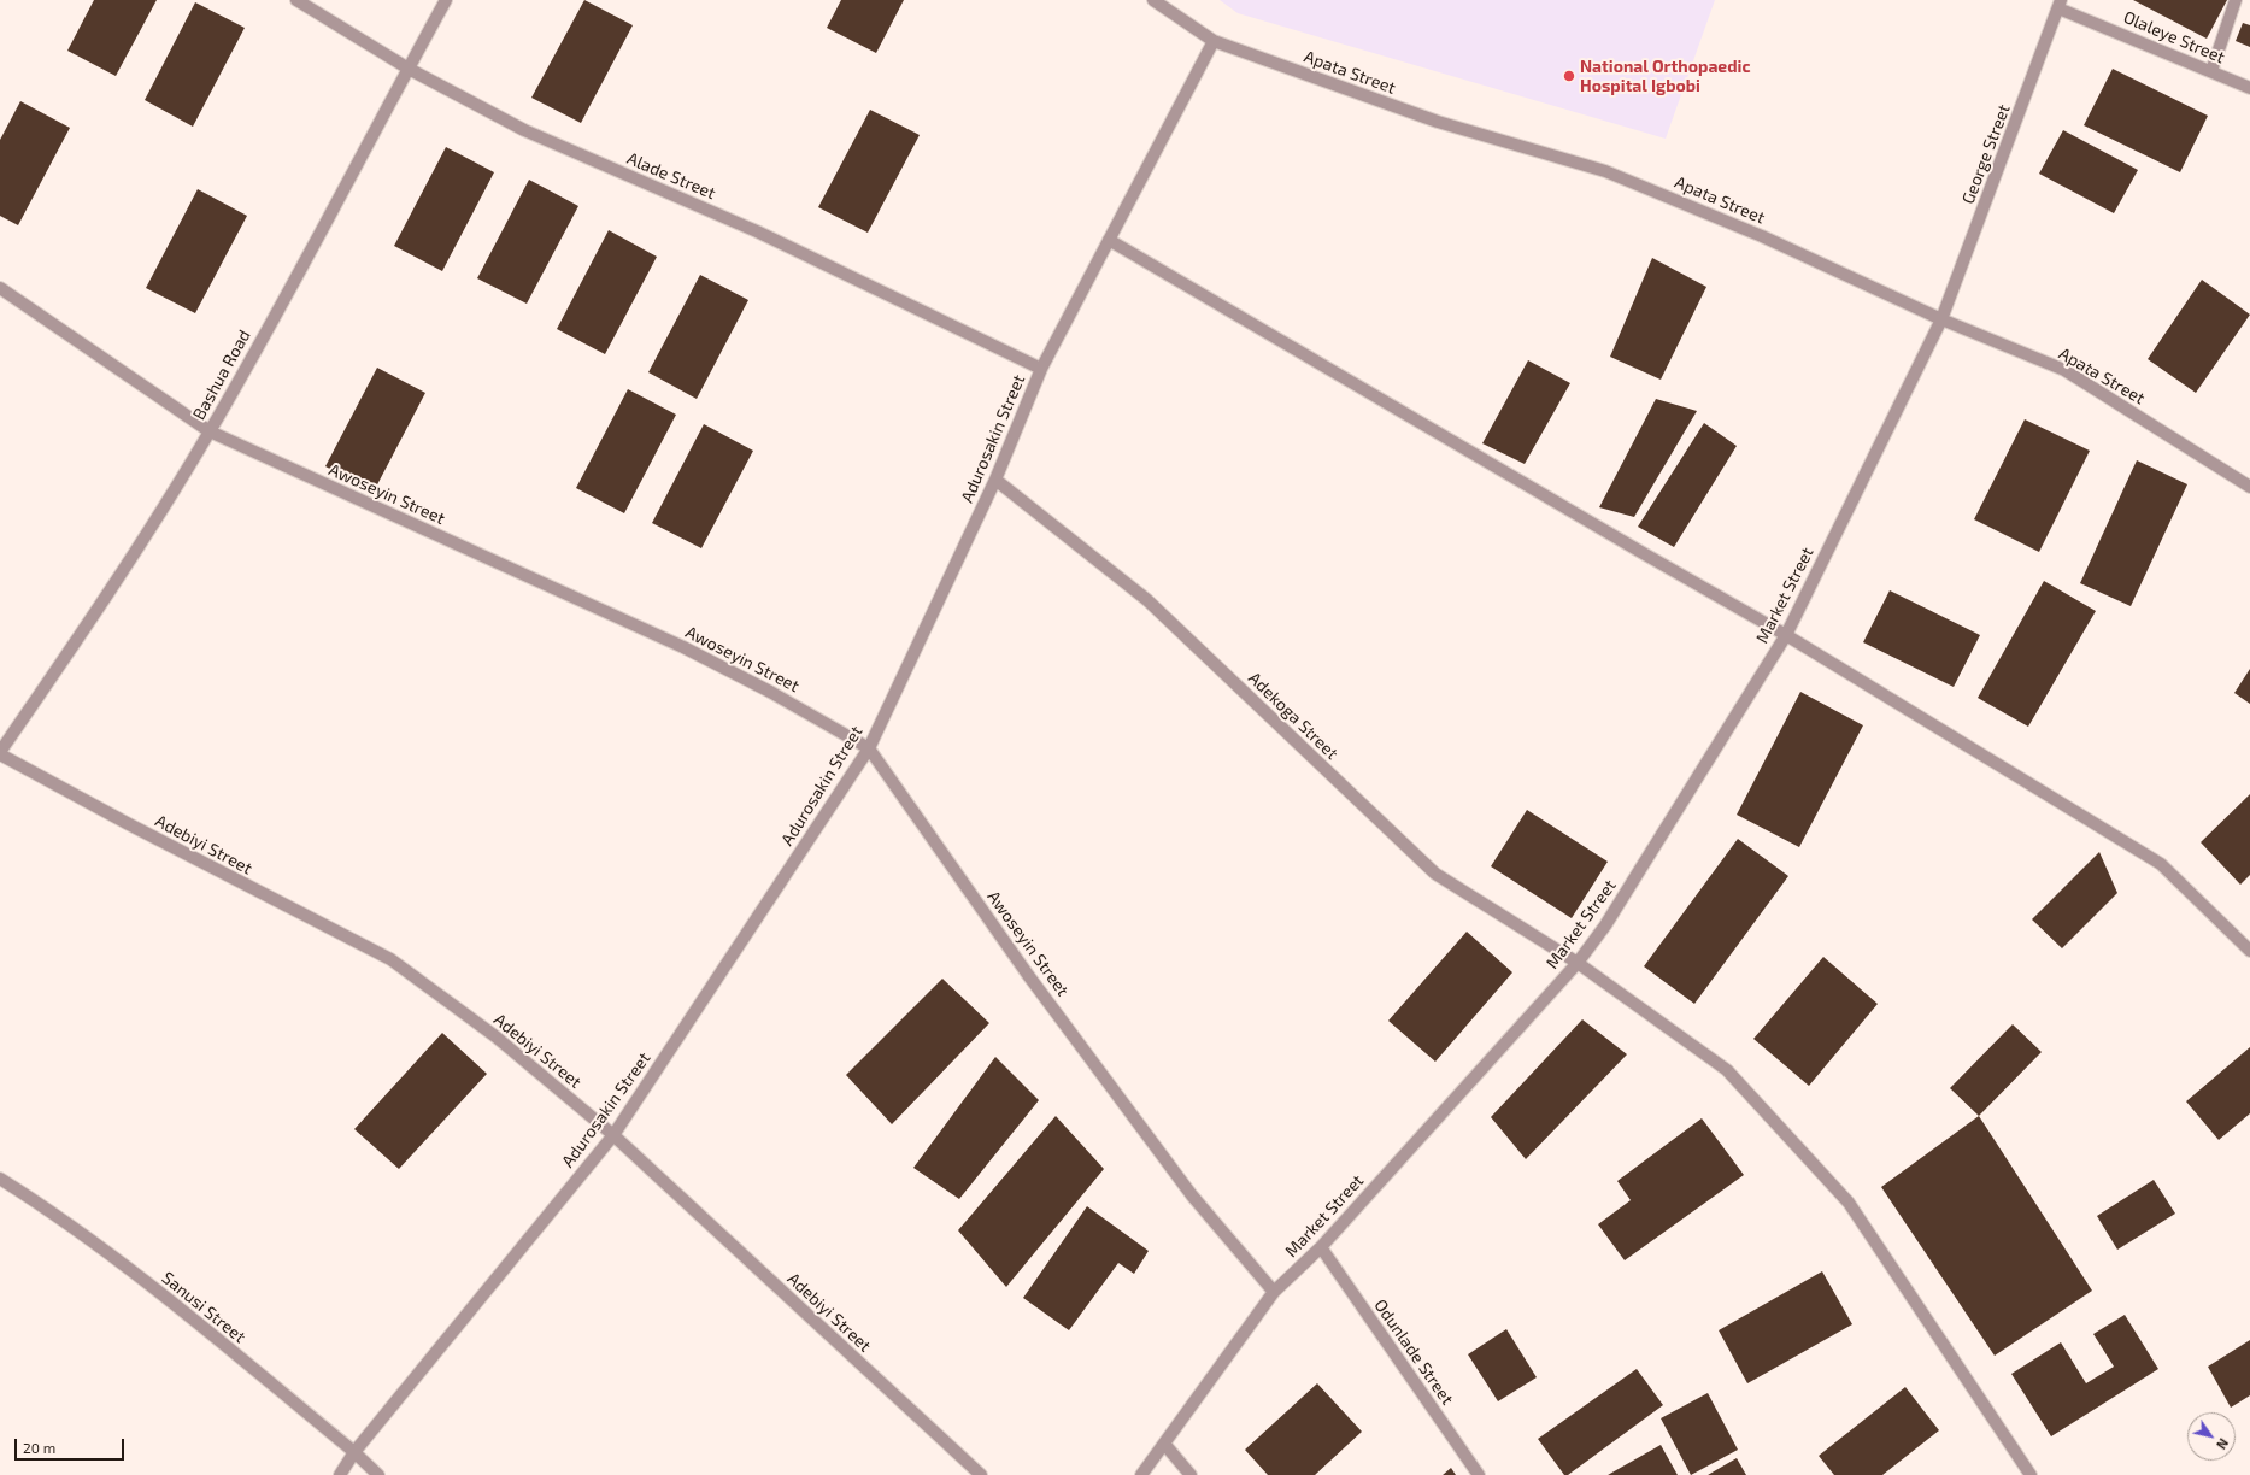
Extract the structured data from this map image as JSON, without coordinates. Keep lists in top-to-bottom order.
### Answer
{
  "streets": {
    "street": [
      "Olaleye Street",
      "Apata Street",
      "George Street",
      "Alade Street",
      "Bashua Road",
      "Adurosakin Street",
      "Awoseyin Street",
      "Market Street",
      "Adekoga Street",
      "Adebiyi Street",
      "Sanusi Street",
      "Odunlade Street"
    ]
  },
  "crossings": [
    ["Olaleye Street", "George Street"],
    ["Apata Street", "George Street"],
    ["Apata Street", "Adurosakin Street"],
    ["Apata Street", "Market Street"],
    ["George Street", "Market Street"],
    ["Alade Street", "Bashua Road"],
    ["Alade Street", "Adurosakin Street"],
    ["Bashua Road", "Awoseyin Street"],
    ["Bashua Road", "Adebiyi Street"],
    ["Adurosakin Street", "Awoseyin Street"],
    ["Adurosakin Street", "Adekoga Street"],
    ["Adurosakin Street", "Adebiyi Street"],
    ["Adurosakin Street", "Sanusi Street"],
    ["Awoseyin Street", "Market Street"],
    ["Market Street", "Adekoga Street"],
    ["Market Street", "Odunlade Street"]
  ],
  "places": ["National Orthopaedic Hospital Igbobi"],
  "scale_bar": "20 m",
  "north": "bottom right"
}
